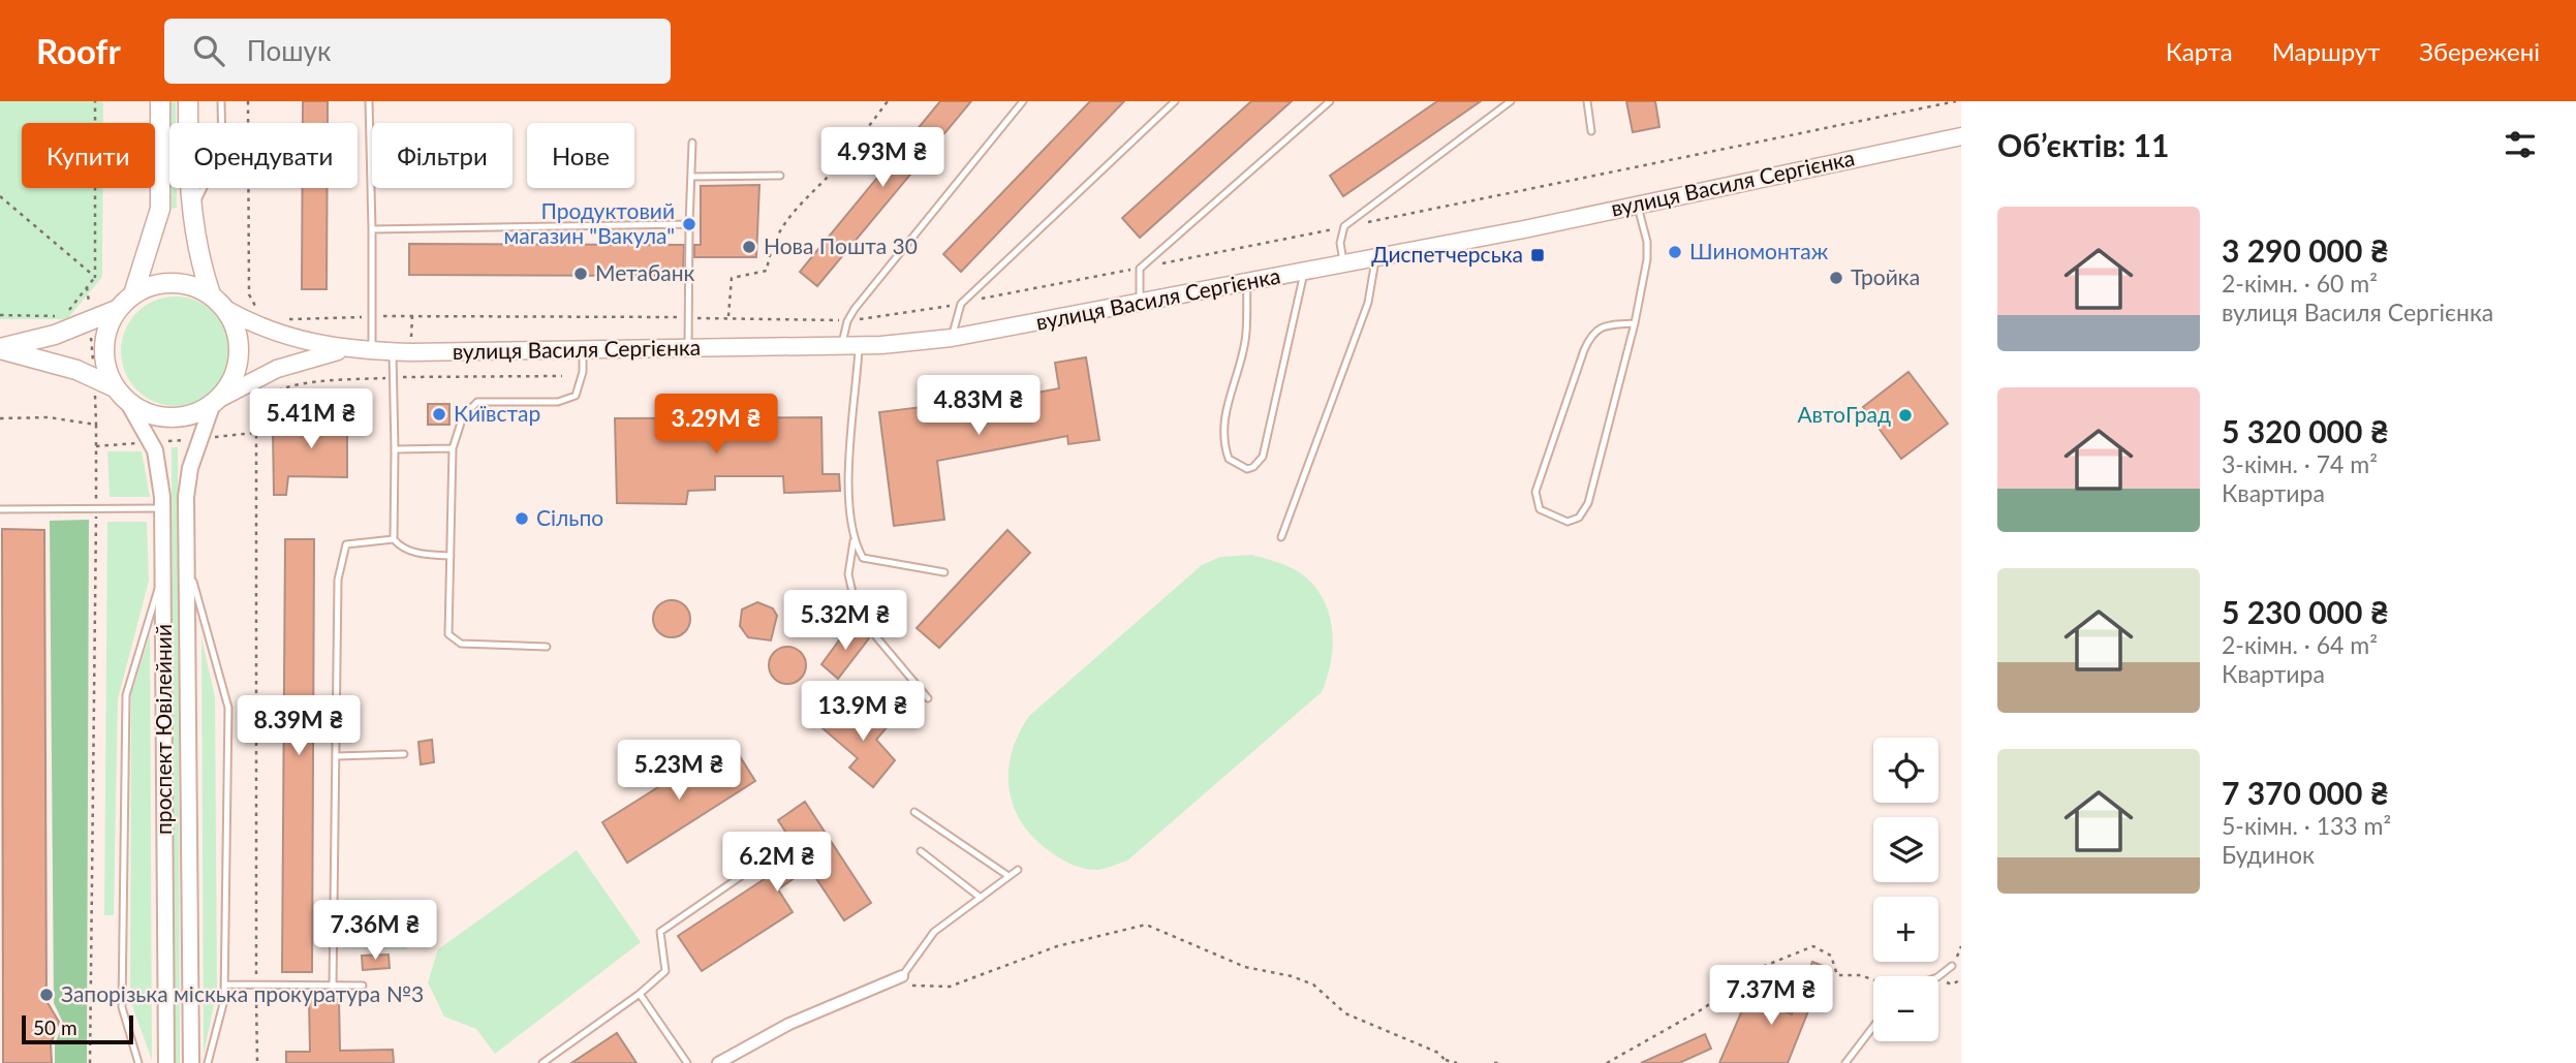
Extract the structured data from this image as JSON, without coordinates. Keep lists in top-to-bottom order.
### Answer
{
  "streets": {
    "main road": ["вулиця Василя Сергієнка"],
    "street": ["проспект Ювілейний"]
  },
  "crossings": [
    ["вулиця Василя Сергієнка", "проспект Ювілейний"]
  ],
  "places": {
    "other": [
      "Продуктовий магазин \"Вакула\"",
      "Нова Пошта 30",
      "Шиномонтаж",
      "Метабанк",
      "Тройка",
      "Київстар",
      "АвтоГрад",
      "Сільпо",
      "Запорізька міскька прокуратура №3"
    ],
    "transit": ["Диспетчерська"]
  },
  "scale_bar": "50 m",
  "page": {
    "header": "Roofr",
    "search": "Пошук",
    "nav": ["Карта", "Маршрут", "Збережені"],
    "heading": "Об’єктів: 11",
    "chip": [
      "Купити",
      "Орендувати",
      "Фільтри",
      "Нове"
    ],
    "price": [
      "4.93M ₴",
      "4.83M ₴",
      "5.41M ₴",
      "3.29M ₴",
      "5.32M ₴",
      "13.9M ₴",
      "8.39M ₴",
      "5.23M ₴",
      "6.2M ₴",
      "7.36M ₴",
      "7.37M ₴"
    ],
    "list": [
      {
        "name": "3 290 000 ₴",
        "note": "2-кімн. · 60 m² · вулиця Василя Сергієнка"
      },
      {
        "name": "5 320 000 ₴",
        "note": "3-кімн. · 74 m² · Квартира"
      },
      {
        "name": "5 230 000 ₴",
        "note": "2-кімн. · 64 m² · Квартира"
      },
      {
        "name": "7 370 000 ₴",
        "note": "5-кімн. · 133 m² · Будинок"
      }
    ],
    "map_buttons": ["+", "−"],
    "scale": "50 m"
  }
}
